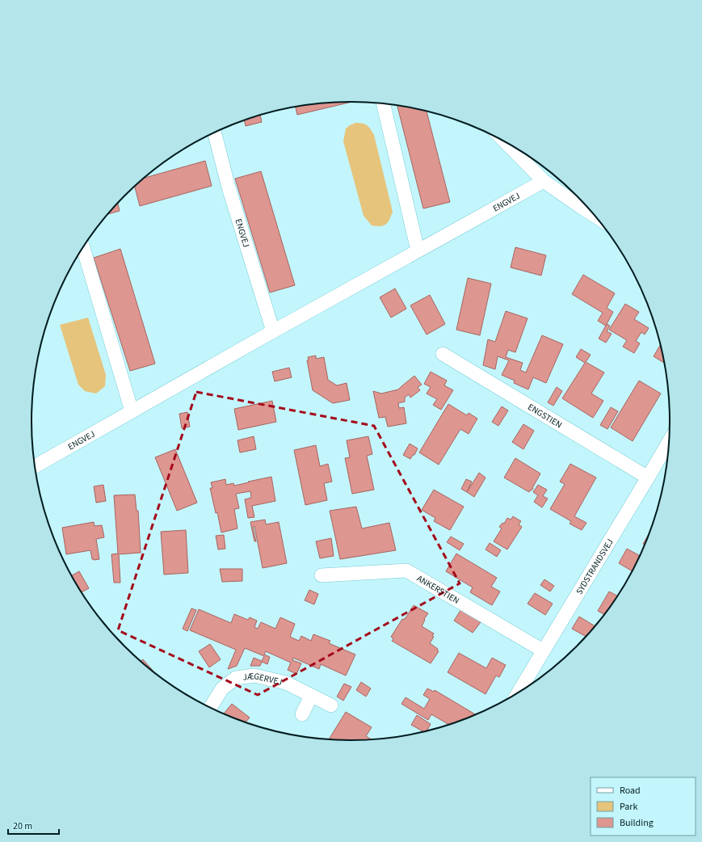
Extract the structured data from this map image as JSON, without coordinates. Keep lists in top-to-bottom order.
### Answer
{
  "streets": {
    "street": [
      "ENGVEJ",
      "ENGSTIEN",
      "SYDSTRANDSVEJ",
      "ANKERSTIEN",
      "JÆGERVEJ"
    ]
  },
  "crossings": [
    ["ENGSTIEN", "SYDSTRANDSVEJ"],
    ["SYDSTRANDSVEJ", "ANKERSTIEN"]
  ],
  "legend": ["Road", "Park", "Building"],
  "scale_bar": "20 m"
}
